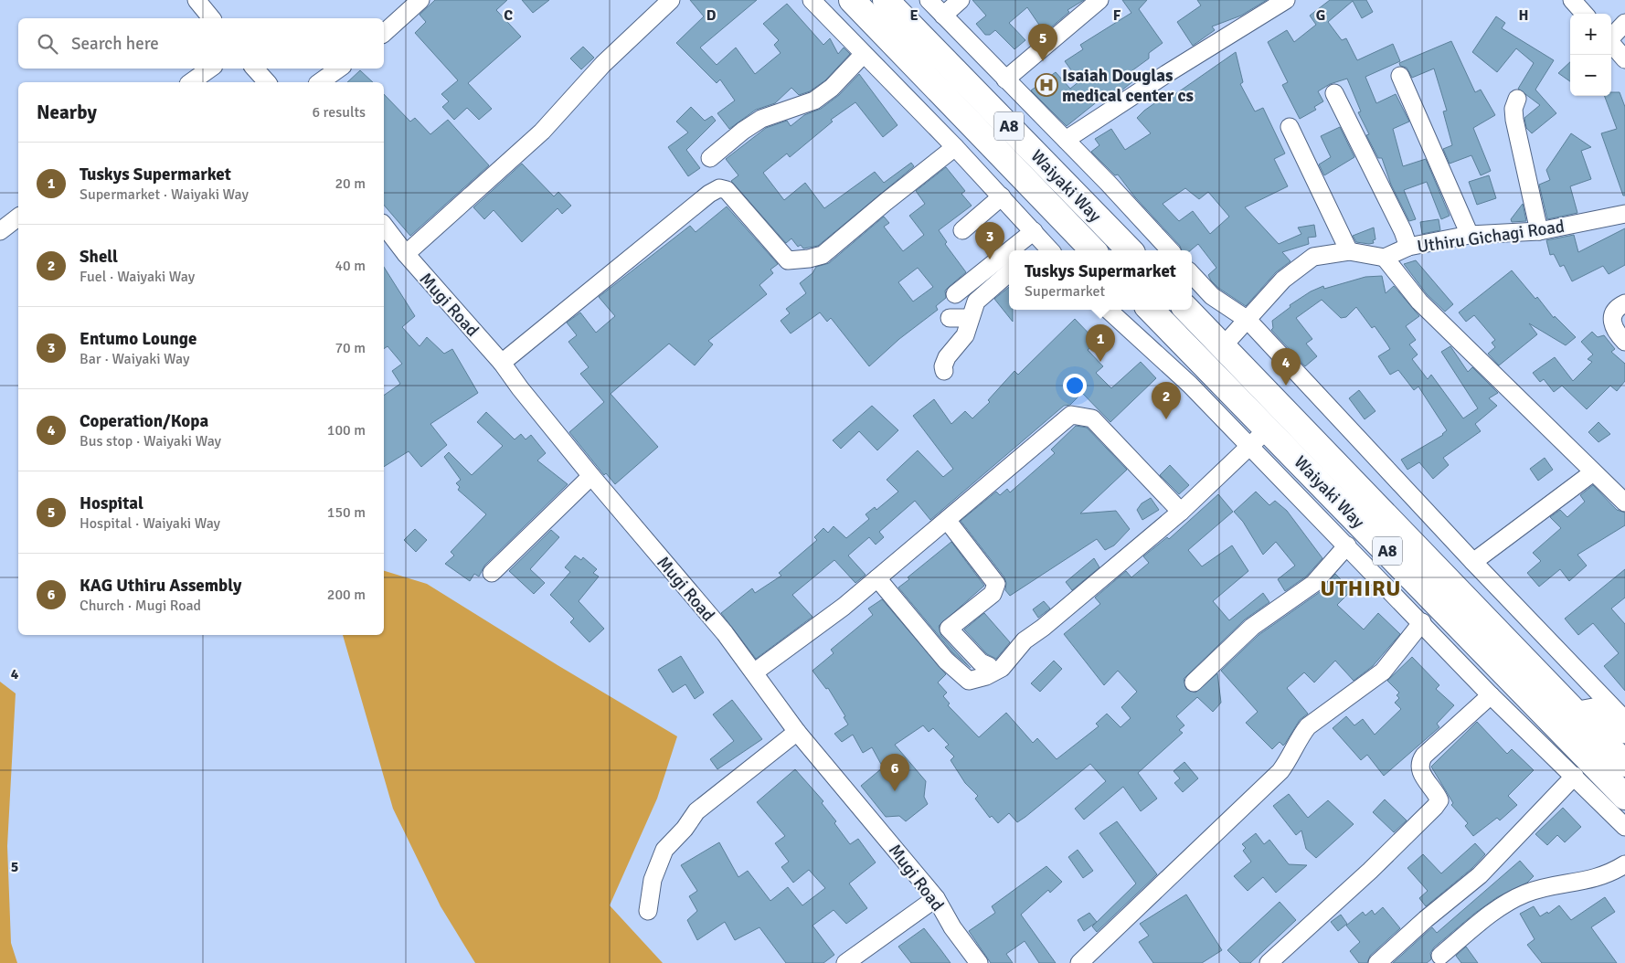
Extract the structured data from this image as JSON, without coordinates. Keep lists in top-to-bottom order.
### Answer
{
  "streets": {
    "highway": ["A8", "Waiyaki Way"],
    "street": ["Uthiru Gichagi Road", "Mugi Road"]
  },
  "districts": ["UTHIRU"],
  "places": {
    "hospital": ["Isaiah Douglas medical center cs"]
  },
  "page": {
    "map_buttons": ["+", "−"],
    "search": "Search here",
    "pins": [
      "5",
      "3",
      "1",
      "4",
      "2",
      "6"
    ],
    "heading": ["Nearby", "6 results"],
    "list": [
      {
        "mark": "1",
        "name": "Tuskys Supermarket",
        "note": "Supermarket · Waiyaki Way",
        "value": "20 m"
      },
      {
        "mark": "2",
        "name": "Shell",
        "note": "Fuel · Waiyaki Way",
        "value": "40 m"
      },
      {
        "mark": "3",
        "name": "Entumo Lounge",
        "note": "Bar · Waiyaki Way",
        "value": "70 m"
      },
      {
        "mark": "4",
        "name": "Coperation/Kopa",
        "note": "Bus stop · Waiyaki Way",
        "value": "100 m"
      },
      {
        "mark": "5",
        "name": "Hospital",
        "note": "Hospital · Waiyaki Way",
        "value": "150 m"
      },
      {
        "mark": "6",
        "name": "KAG Uthiru Assembly",
        "note": "Church · Mugi Road",
        "value": "200 m"
      }
    ],
    "popup": ["Tuskys Supermarket", "Supermarket"]
  },
  "grid": {
    "columns": [
      "C",
      "D",
      "E",
      "F",
      "G",
      "H"
    ],
    "rows": ["4", "5"]
  }
}
